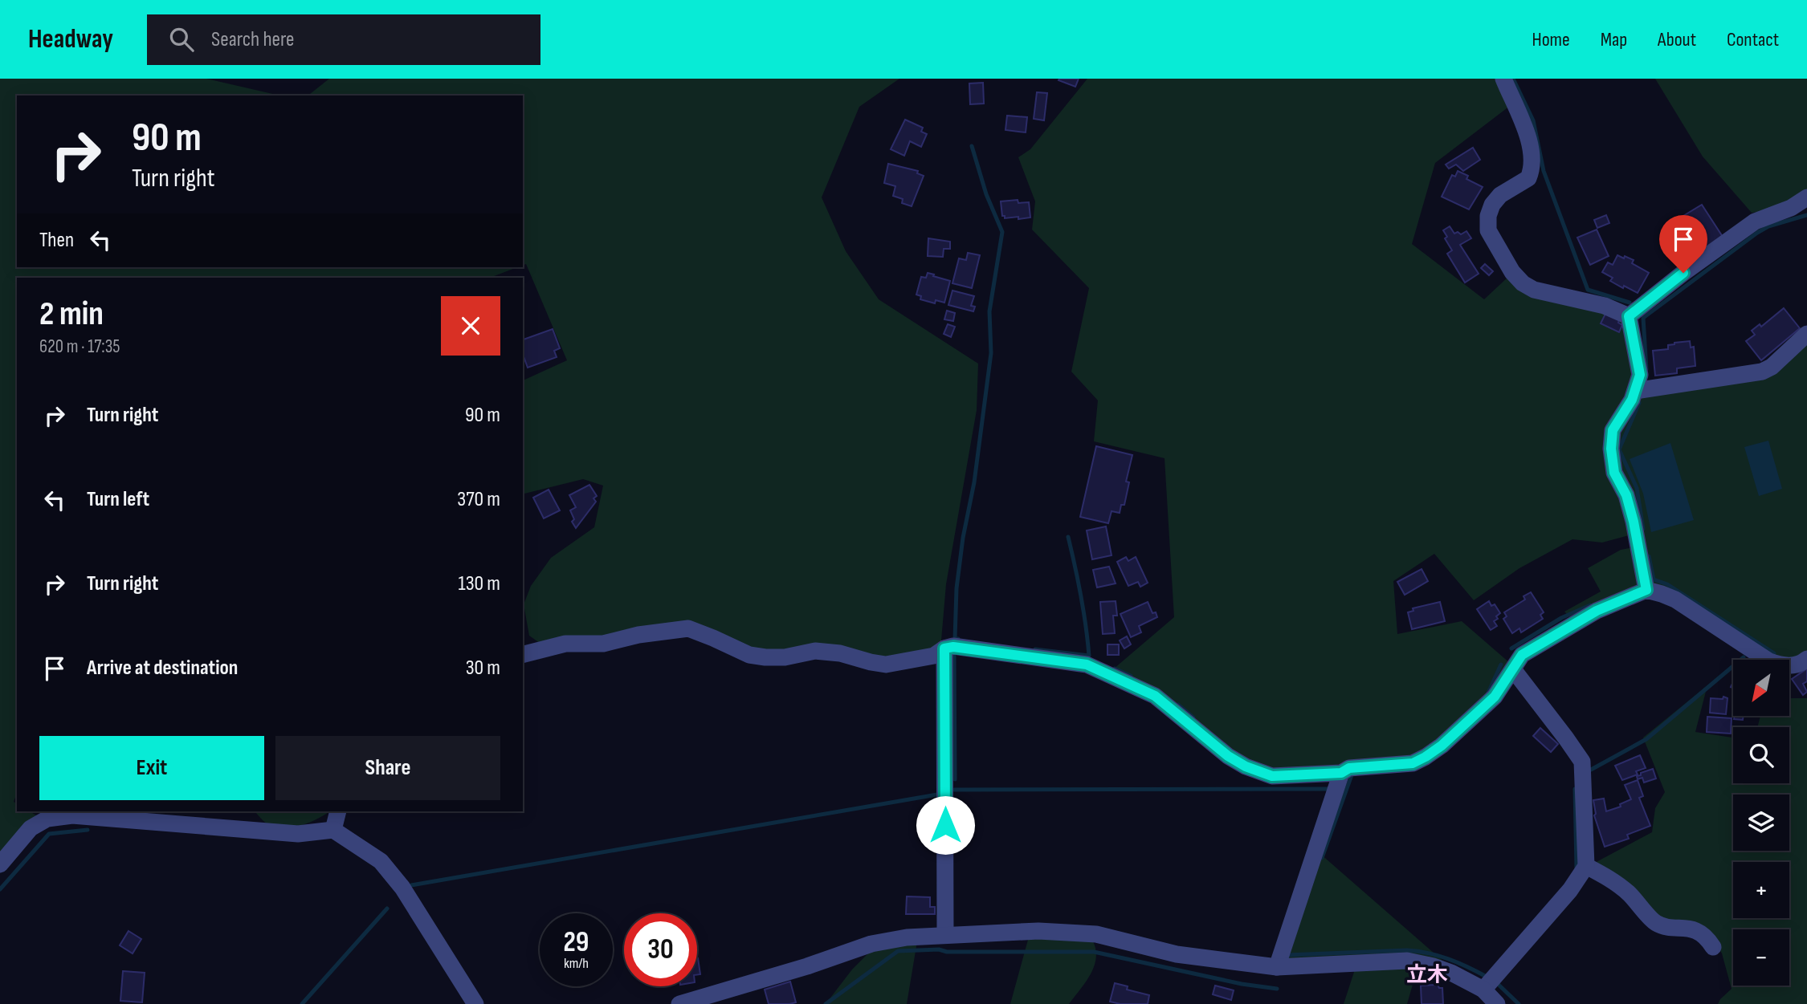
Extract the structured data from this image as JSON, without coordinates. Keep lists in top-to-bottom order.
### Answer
{
  "districts": ["立木"],
  "north": "bottom left",
  "page": {
    "header": "Headway",
    "search": "Search here",
    "nav": [
      "Home",
      "Map",
      "About",
      "Contact"
    ],
    "turn": ["90 m", "Turn right"],
    "then": "Then",
    "heading": ["2 min", "620 m · 17:35"],
    "list": [
      {
        "name": "Turn right",
        "value": "90 m"
      },
      {
        "name": "Turn left",
        "value": "370 m"
      },
      {
        "name": "Turn right",
        "value": "130 m"
      },
      {
        "name": "Arrive at destination",
        "value": "30 m"
      }
    ],
    "map_buttons": ["+", "−"],
    "buttons": ["Exit", "Share"],
    "speed": "29 km/h",
    "limit": "30"
  }
}
